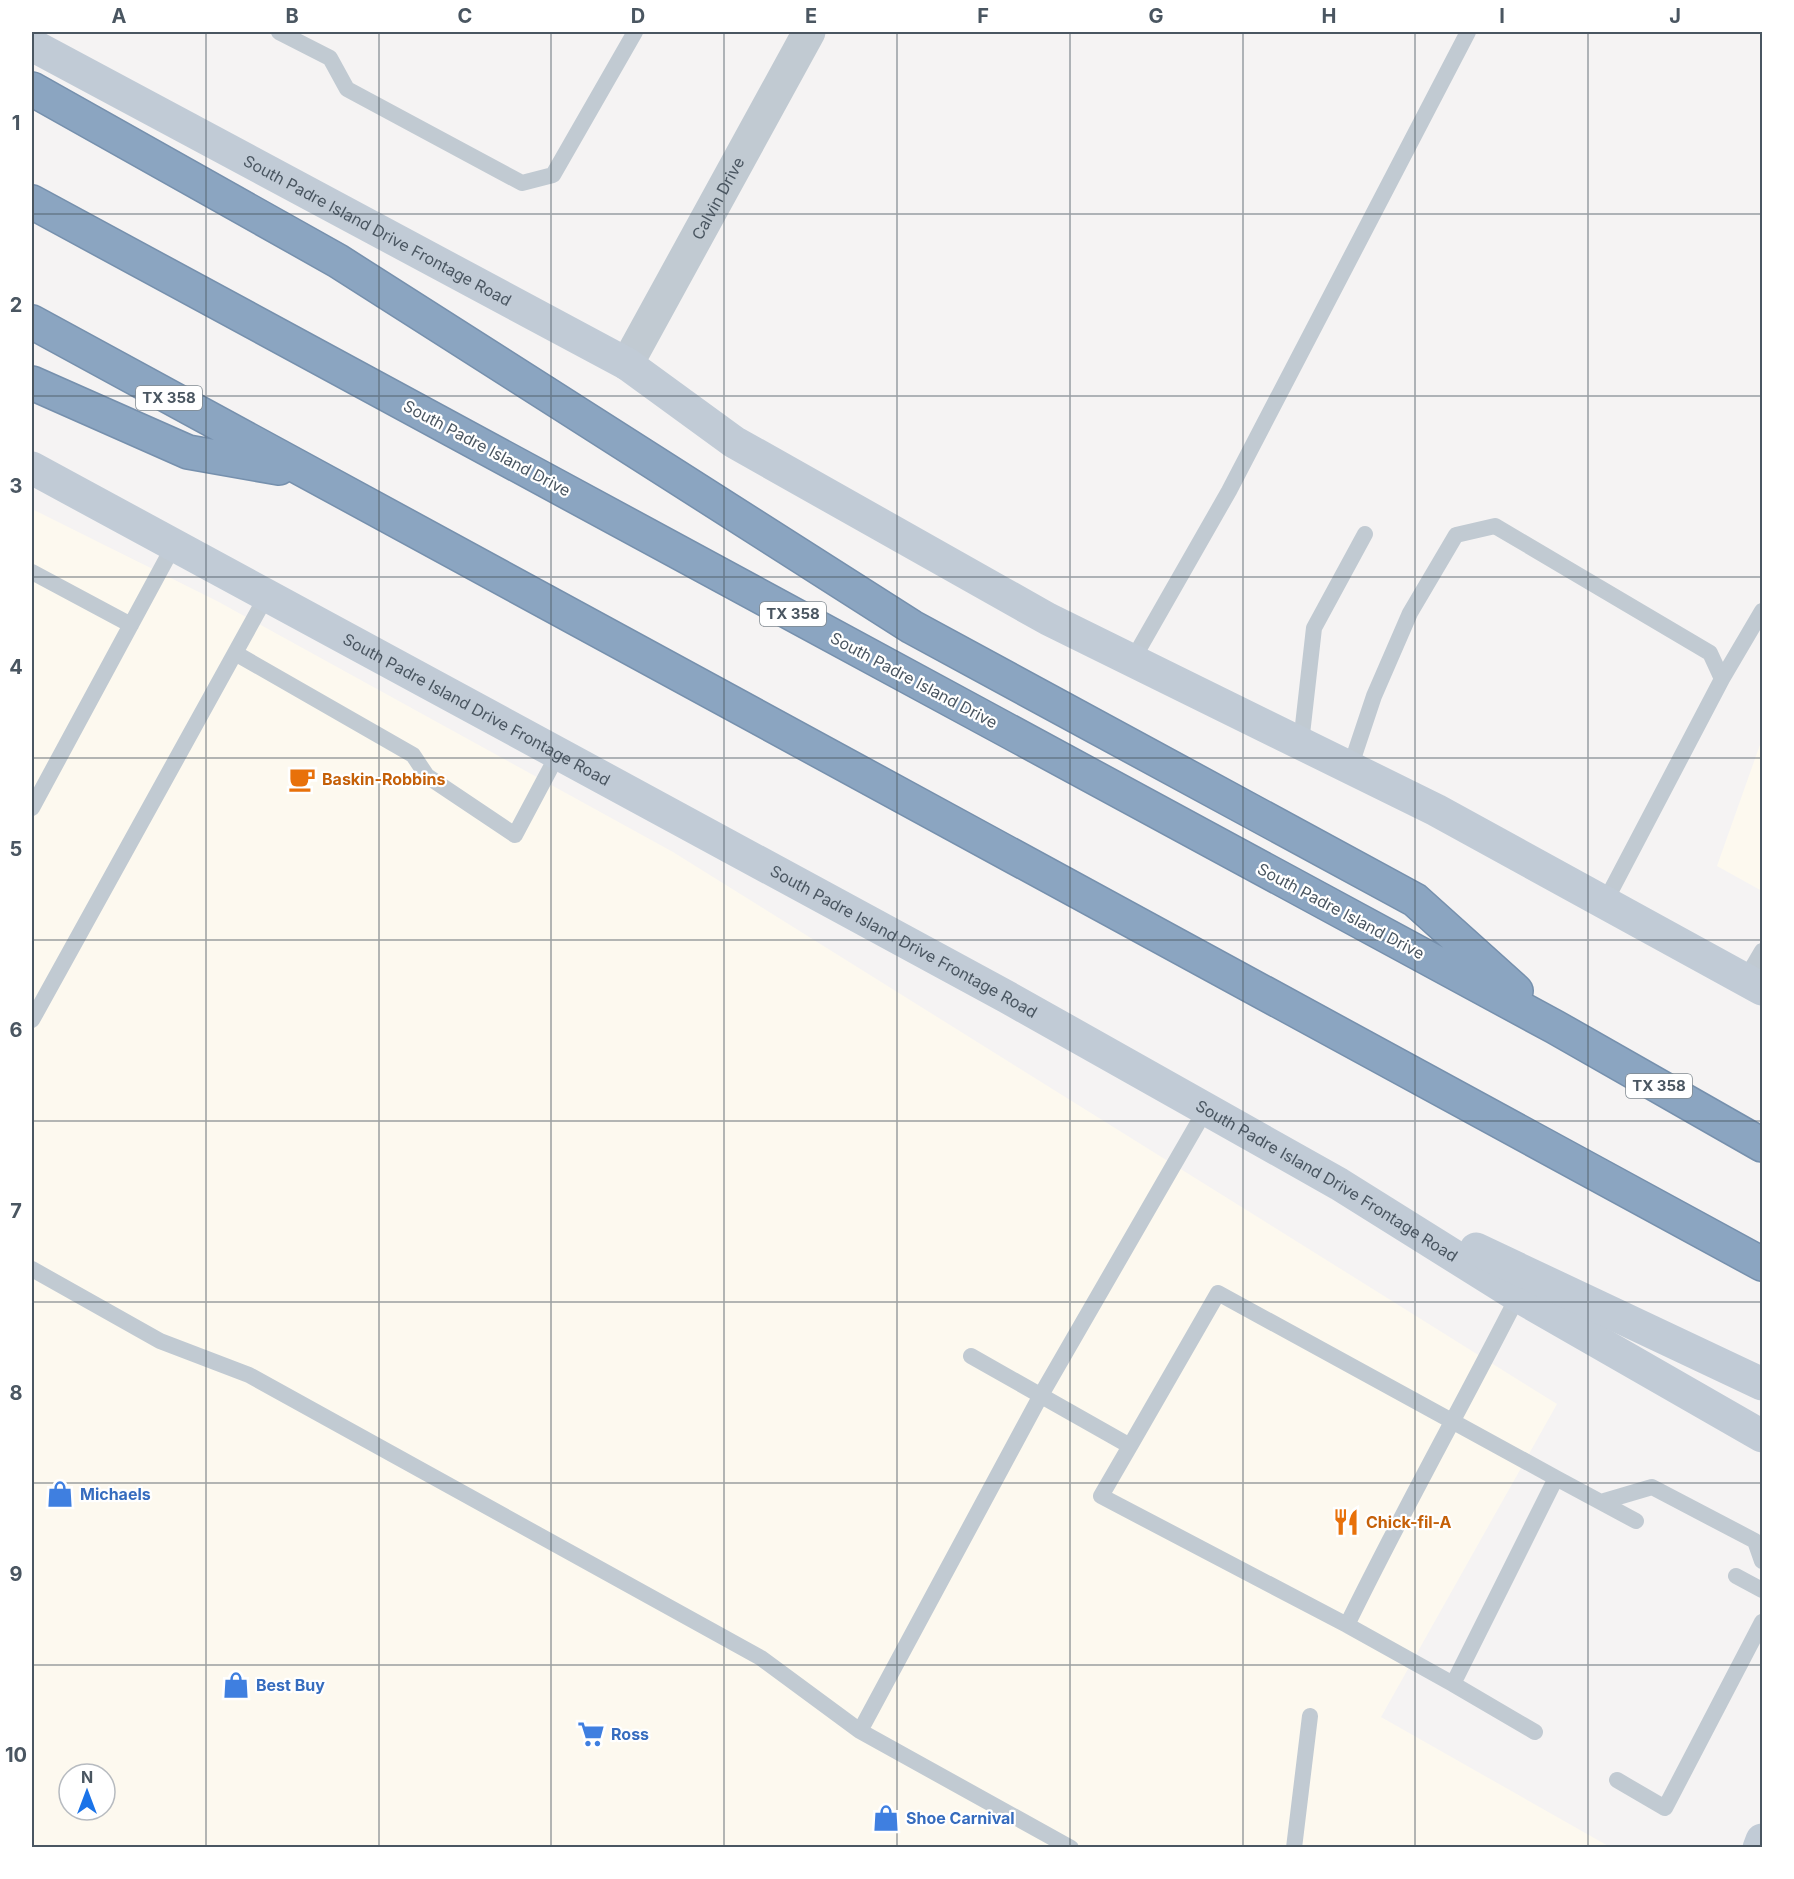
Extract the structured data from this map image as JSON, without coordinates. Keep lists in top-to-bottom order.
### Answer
{
  "streets": {
    "highway": ["TX 358", "South Padre Island Drive"],
    "main road": ["South Padre Island Drive Frontage Road"],
    "street": ["Calvin Drive"]
  },
  "crossings": [
    ["Calvin Drive", "South Padre Island Drive Frontage Road"]
  ],
  "places": {
    "cafe": ["Baskin-Robbins"],
    "shop": ["Michaels", "Best Buy", "Shoe Carnival"],
    "restaurant": ["Chick-fil-A"],
    "supermarket": ["Ross"]
  },
  "north": "top",
  "grid": {
    "columns": [
      "A",
      "B",
      "C",
      "D",
      "E",
      "F",
      "G",
      "H",
      "I",
      "J"
    ],
    "rows": [
      "1",
      "2",
      "3",
      "4",
      "5",
      "6",
      "7",
      "8",
      "9",
      "10"
    ]
  }
}
